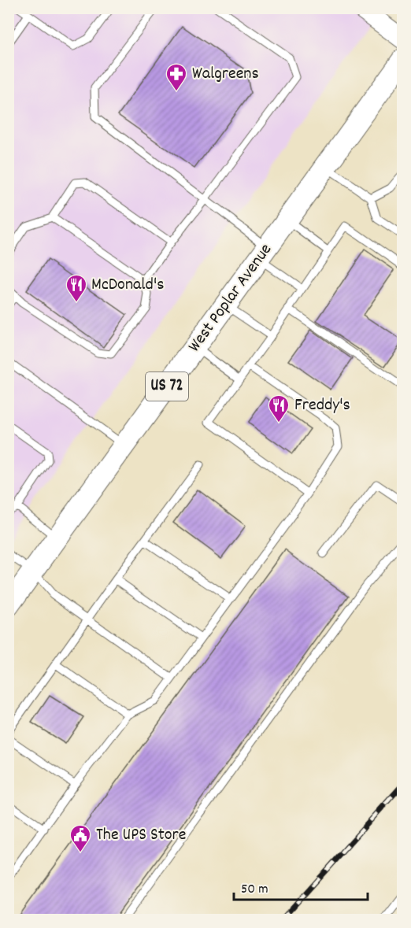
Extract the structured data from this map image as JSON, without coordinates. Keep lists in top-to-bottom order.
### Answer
{
  "streets": {
    "main road": ["West Poplar Avenue", "US 72"]
  },
  "places": {
    "pharmacy": ["Walgreens"],
    "restaurant": ["McDonald's", "Freddy's"],
    "public building": ["The UPS Store"]
  },
  "scale_bar": "50 m"
}
